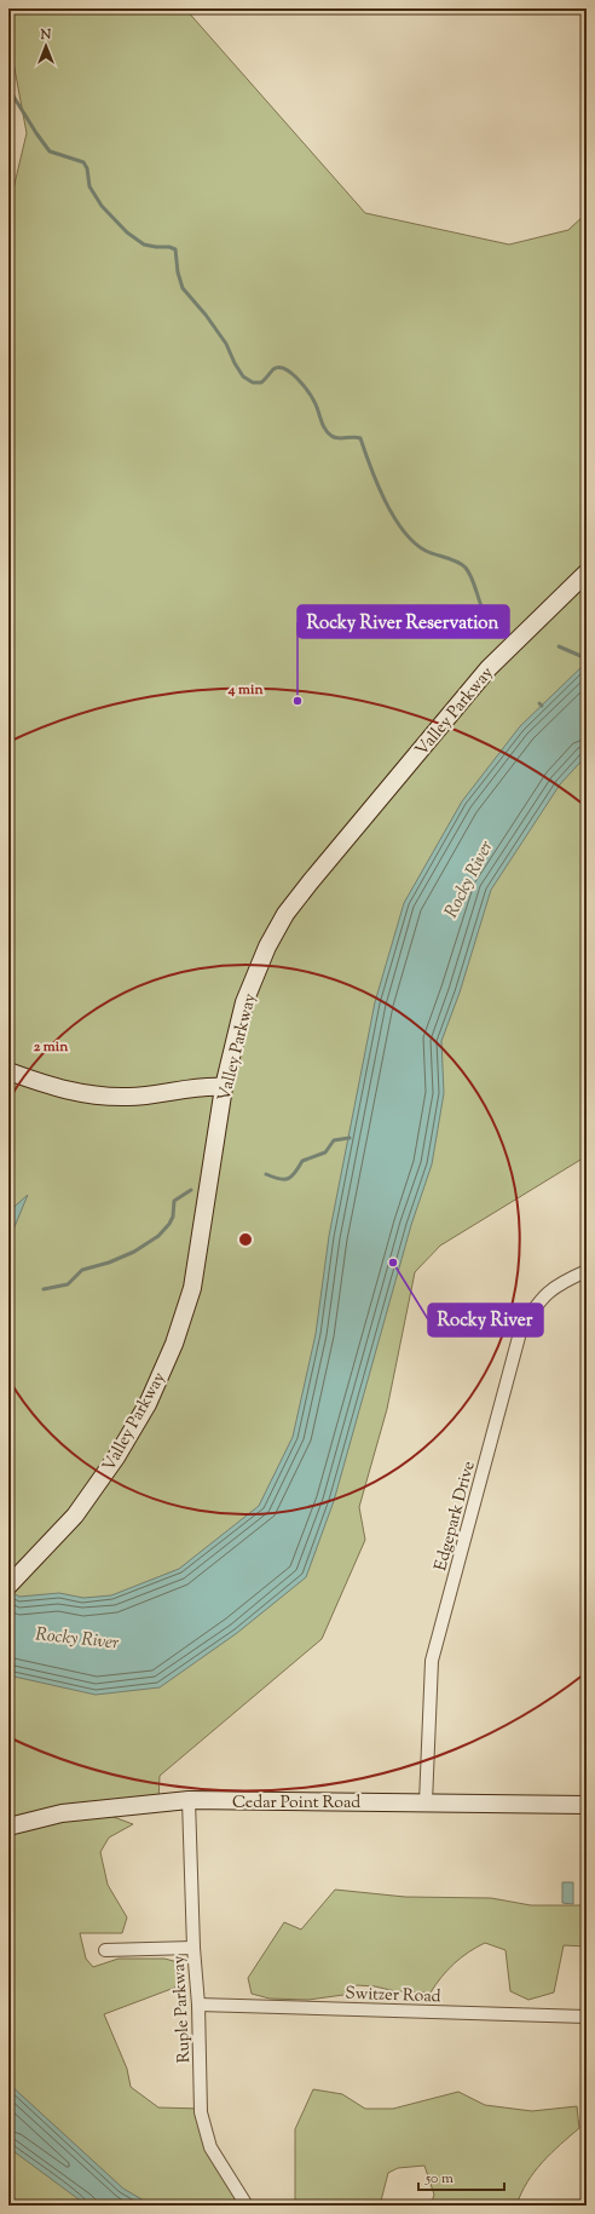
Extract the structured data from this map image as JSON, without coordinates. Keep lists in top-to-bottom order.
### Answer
{
  "streets": {
    "street": [
      "Valley Parkway",
      "Edgepark Drive",
      "Cedar Point Road",
      "Switzer Road",
      "Ruple Parkway"
    ]
  },
  "crossings": [
    ["Edgepark Drive", "Cedar Point Road"],
    ["Cedar Point Road", "Ruple Parkway"],
    ["Switzer Road", "Ruple Parkway"]
  ],
  "water": ["Rocky River"],
  "places": ["Rocky River Reservation", "Rocky River"],
  "scale_bar": "50 m",
  "north": "top",
  "rings": ["4 min", "2 min"]
}
